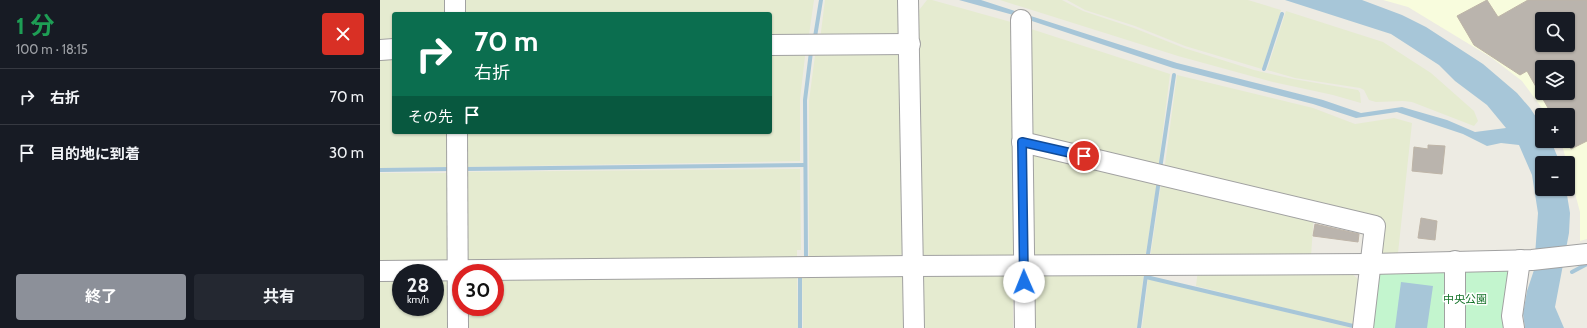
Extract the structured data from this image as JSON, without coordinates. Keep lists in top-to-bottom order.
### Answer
{
  "parks": ["中央公園"],
  "page": {
    "heading": ["1 分", "100 m · 18:15"],
    "map_buttons": ["+", "−"],
    "turn": ["70 m", "右折"],
    "list": [
      {
        "name": "右折",
        "value": "70 m"
      },
      {
        "name": "目的地に到着",
        "value": "30 m"
      }
    ],
    "then": "その先",
    "speed": "28 km/h",
    "limit": "30",
    "buttons": ["終了", "共有"]
  }
}
